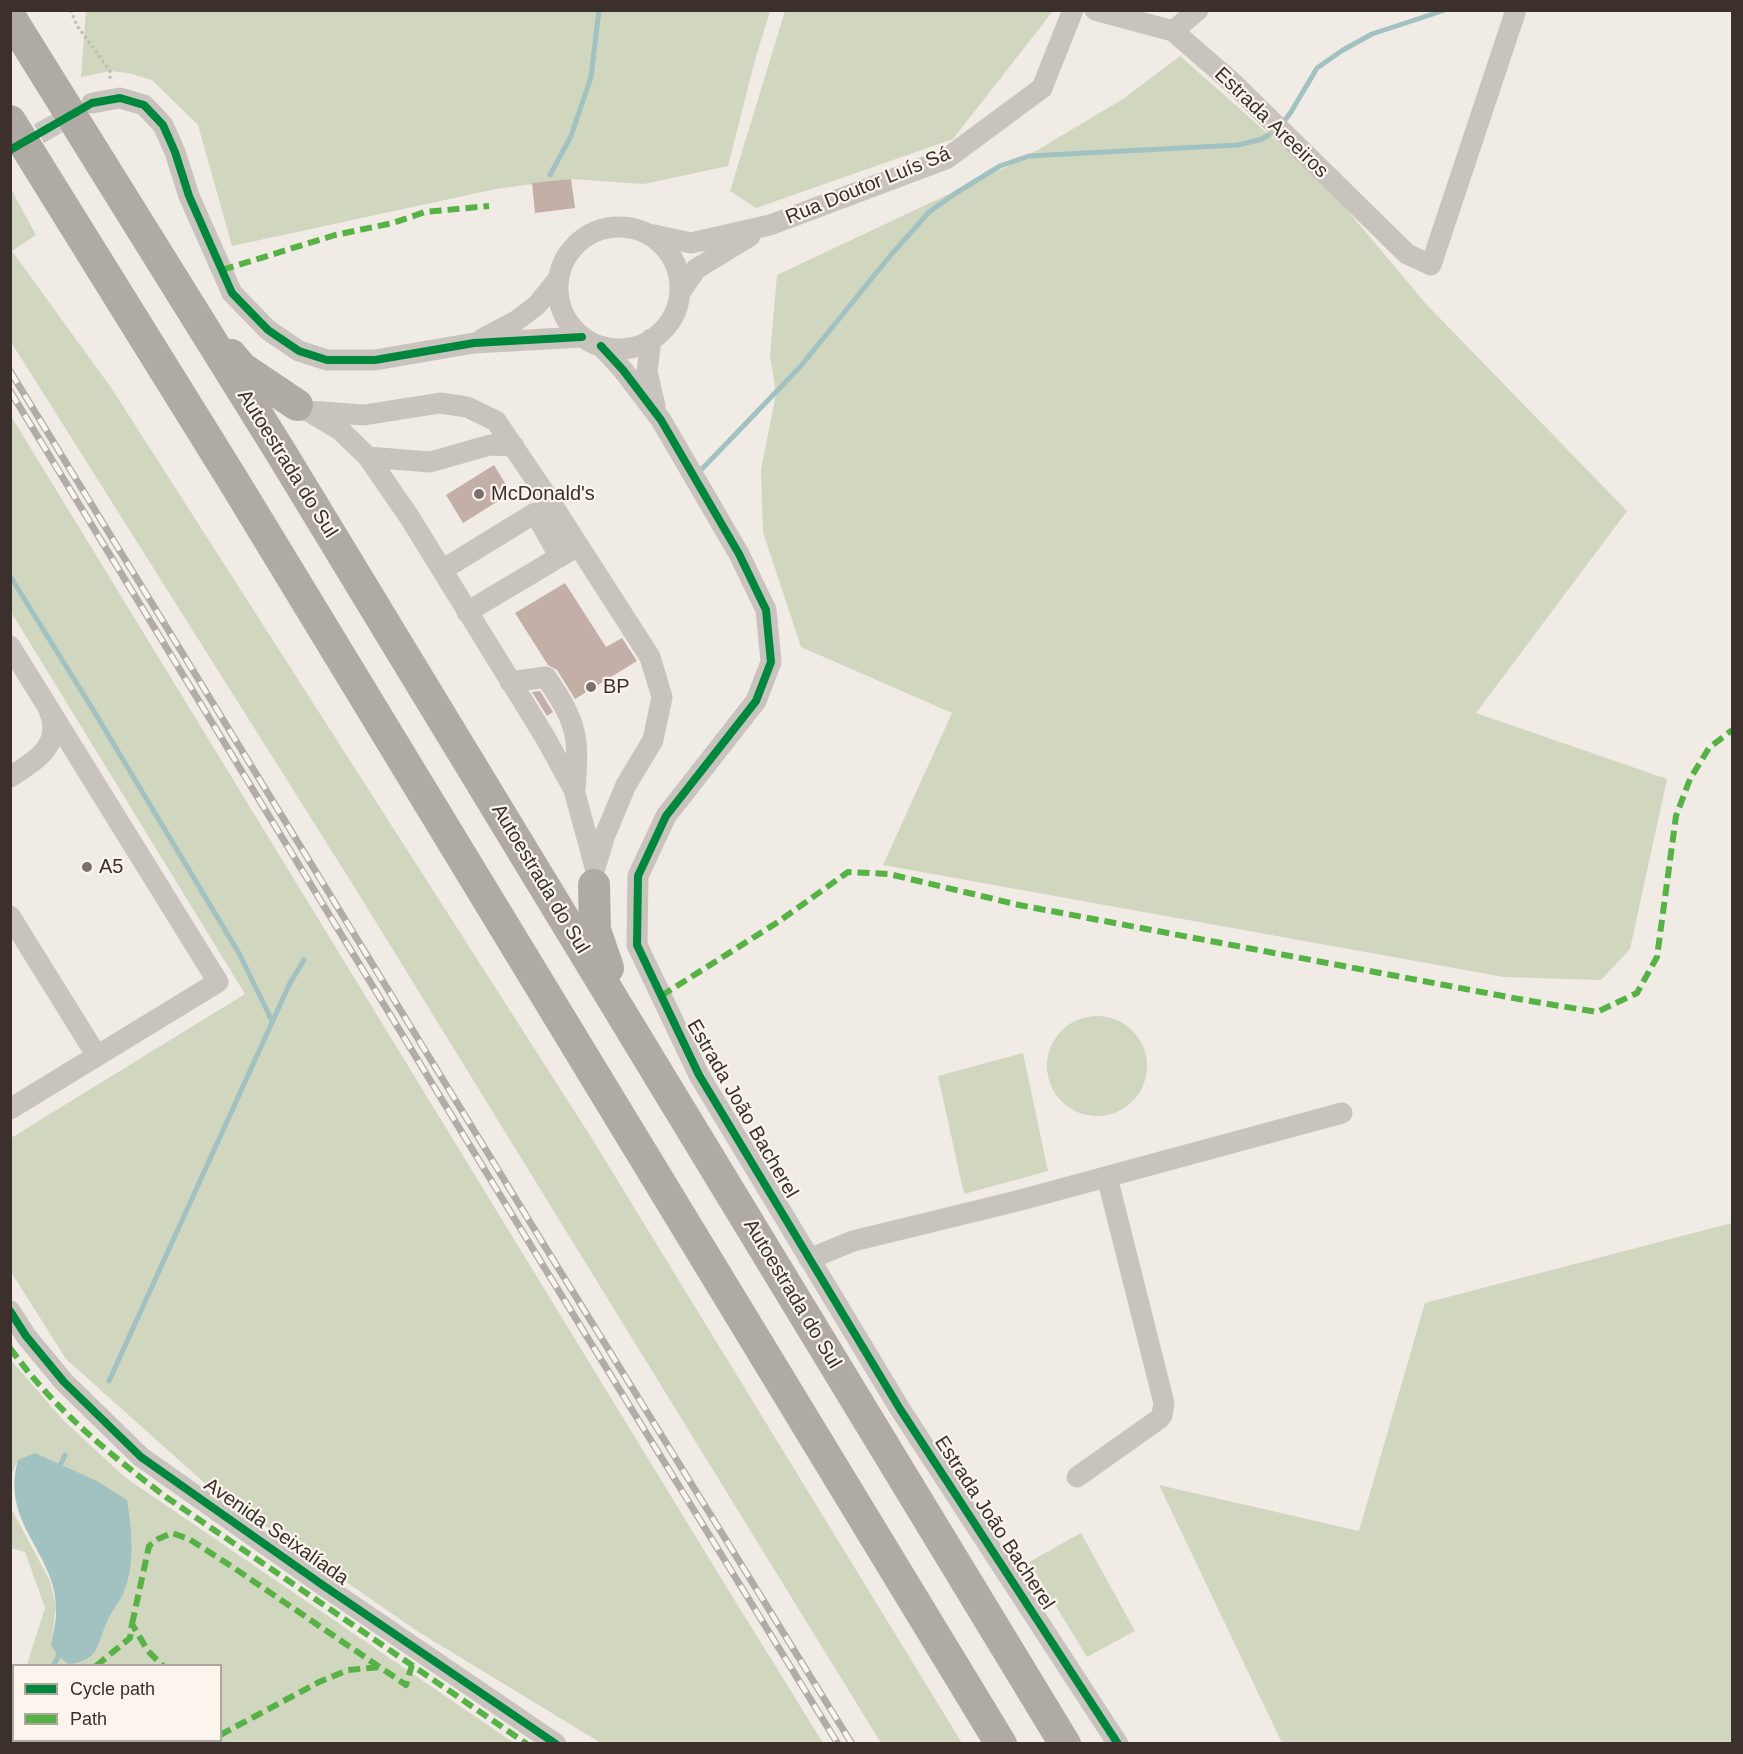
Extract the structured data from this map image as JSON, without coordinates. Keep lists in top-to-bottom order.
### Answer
{
  "streets": {
    "highway": ["Autoestrada do Sul"],
    "street": [
      "Estrada Areeiros",
      "Rua Doutor Luís Sá",
      "Estrada João Bacherel",
      "Avenida Seixalíada"
    ]
  },
  "places": ["McDonald's", "BP", "A5"],
  "legend": ["Cycle path", "Path"]
}
